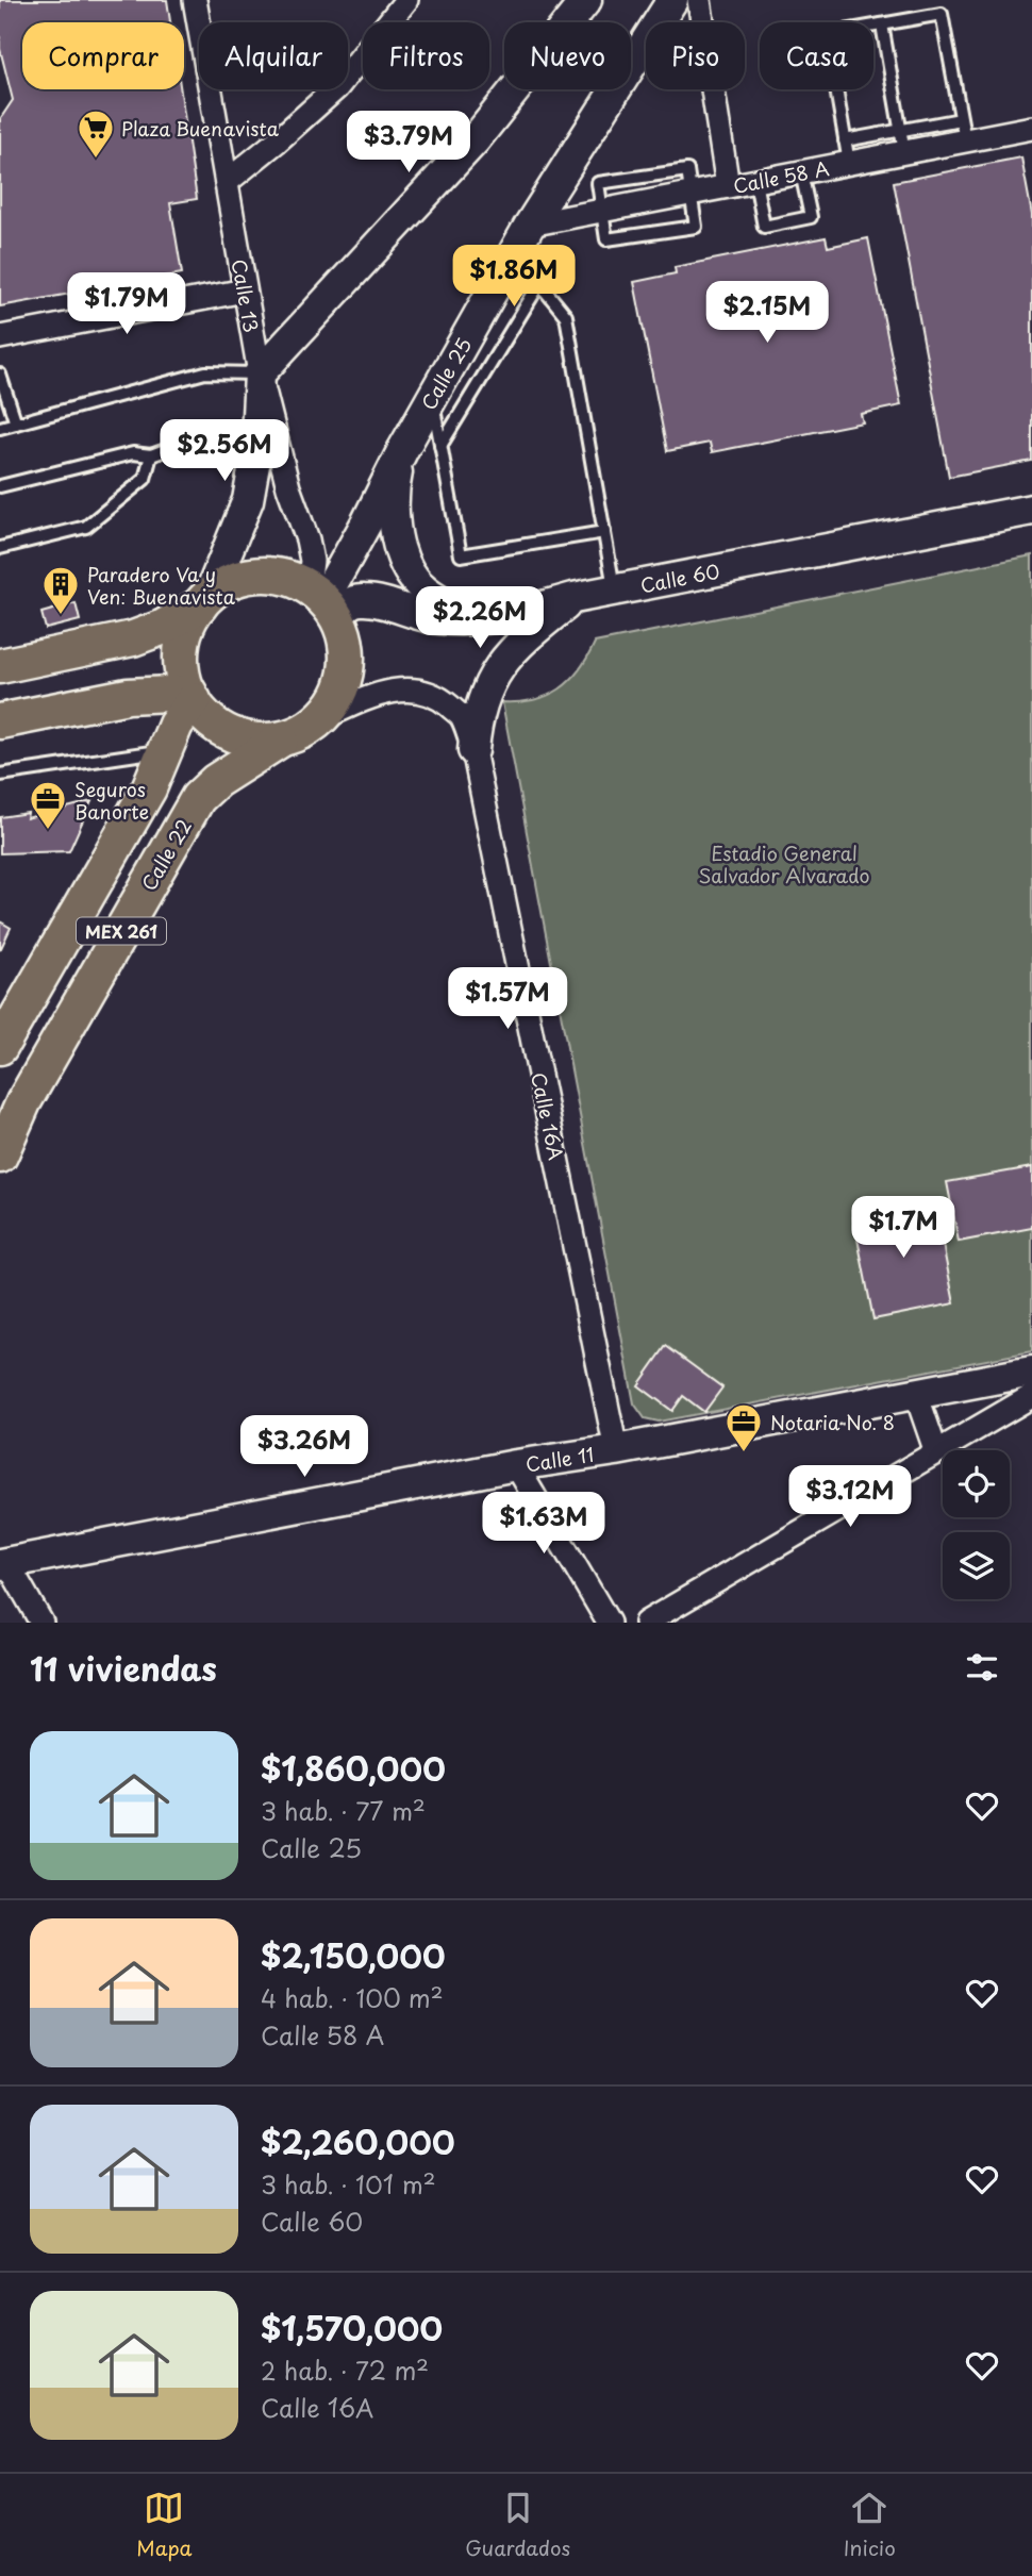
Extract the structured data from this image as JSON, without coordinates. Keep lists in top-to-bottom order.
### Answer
{
  "streets": {
    "main road": [
      "Calle 25",
      "Calle 60",
      "Calle 22",
      "MEX 261",
      "Calle 11"
    ],
    "street": ["Calle 58 A", "Calle 13", "Calle 16A"]
  },
  "crossings": [
    ["Calle 58 A", "Calle 25"],
    ["Calle 13", "Calle 25"],
    ["Calle 13", "Calle 60"],
    ["Calle 13", "Calle 22"],
    ["Calle 13", "MEX 261"],
    ["Calle 13", "Calle 16A"],
    ["Calle 25", "Calle 60"],
    ["Calle 25", "Calle 22"],
    ["Calle 25", "MEX 261"],
    ["Calle 25", "Calle 16A"],
    ["Calle 60", "Calle 22"],
    ["Calle 60", "MEX 261"],
    ["Calle 60", "Calle 16A"],
    ["Calle 22", "MEX 261"],
    ["Calle 22", "Calle 16A"],
    ["MEX 261", "Calle 16A"],
    ["Calle 16A", "Calle 11"]
  ],
  "parks": ["Estadio General Salvador Alvarado"],
  "places": {
    "supermarket": ["Plaza Buenavista"],
    "building": ["Paradero Va y Ven: Buenavista"],
    "office": ["Seguros Banorte", "Notaria No. 8"]
  },
  "page": {
    "chip": [
      "Comprar",
      "Alquilar",
      "Filtros",
      "Nuevo",
      "Piso",
      "Casa"
    ],
    "price": [
      "$3.79M",
      "$1.86M",
      "$1.79M",
      "$2.15M",
      "$2.56M",
      "$2.26M",
      "$1.57M",
      "$1.7M",
      "$3.26M",
      "$3.12M",
      "$1.63M"
    ],
    "heading": "11 viviendas",
    "list": [
      {
        "name": "$1,860,000",
        "note": "3 hab. · 77 m² · Calle 25"
      },
      {
        "name": "$2,150,000",
        "note": "4 hab. · 100 m² · Calle 58 A"
      },
      {
        "name": "$2,260,000",
        "note": "3 hab. · 101 m² · Calle 60"
      },
      {
        "name": "$1,570,000",
        "note": "2 hab. · 72 m² · Calle 16A"
      }
    ],
    "tabs": ["Mapa", "Guardados", "Inicio"]
  }
}
